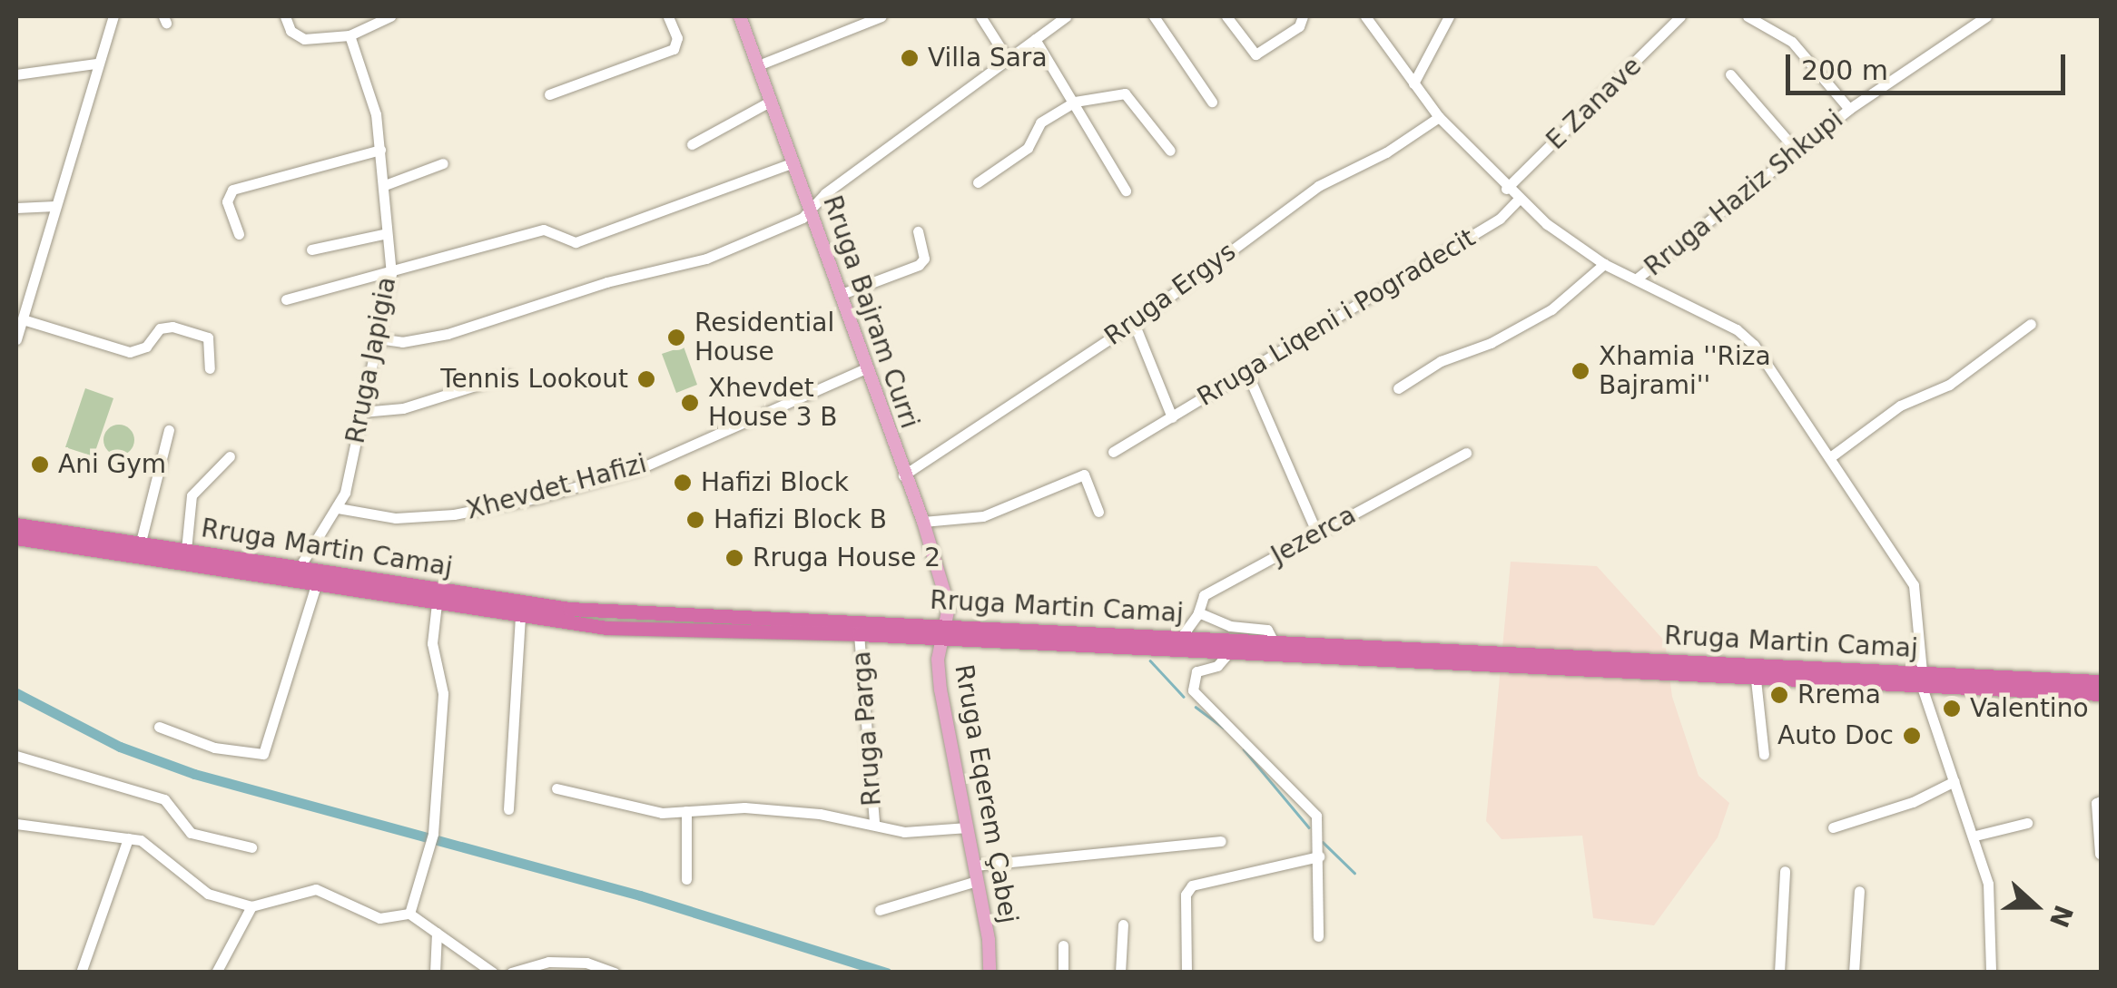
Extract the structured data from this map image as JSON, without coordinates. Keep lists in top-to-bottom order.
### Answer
{
  "streets": {
    "highway": ["Rruga Martin Camaj"],
    "main road": ["Rruga Bajram Curri", "Rruga Eqerem Çabej"],
    "street": [
      "E Zanave",
      "Rruga Haziz Shkupi",
      "Rruga Ergys",
      "Rruga Liqeni i Pogradecit",
      "Rruga Japigia",
      "Xhevdet Hafizi",
      "Jezerca",
      "Rruga Parga"
    ]
  },
  "crossings": [
    ["Rruga Ergys", "Rruga Bajram Curri"],
    ["Rruga Bajram Curri", "Xhevdet Hafizi"],
    ["Rruga Bajram Curri", "Rruga Martin Camaj"],
    ["Rruga Bajram Curri", "Rruga Eqerem Çabej"],
    ["Rruga Japigia", "Xhevdet Hafizi"],
    ["Rruga Japigia", "Rruga Martin Camaj"],
    ["Jezerca", "Rruga Martin Camaj"],
    ["Rruga Martin Camaj", "Rruga Parga"],
    ["Rruga Martin Camaj", "Rruga Eqerem Çabej"]
  ],
  "places": [
    "Villa Sara",
    "Residential House",
    "Xhamia ''Riza Bajrami''",
    "Tennis Lookout",
    "Xhevdet House 3 B",
    "Ani Gym",
    "Hafizi Block",
    "Hafizi Block B",
    "Rruga House 2",
    "Rrema",
    "Valentino",
    "Auto Doc"
  ],
  "scale_bar": "200 m",
  "north": "right"
}
